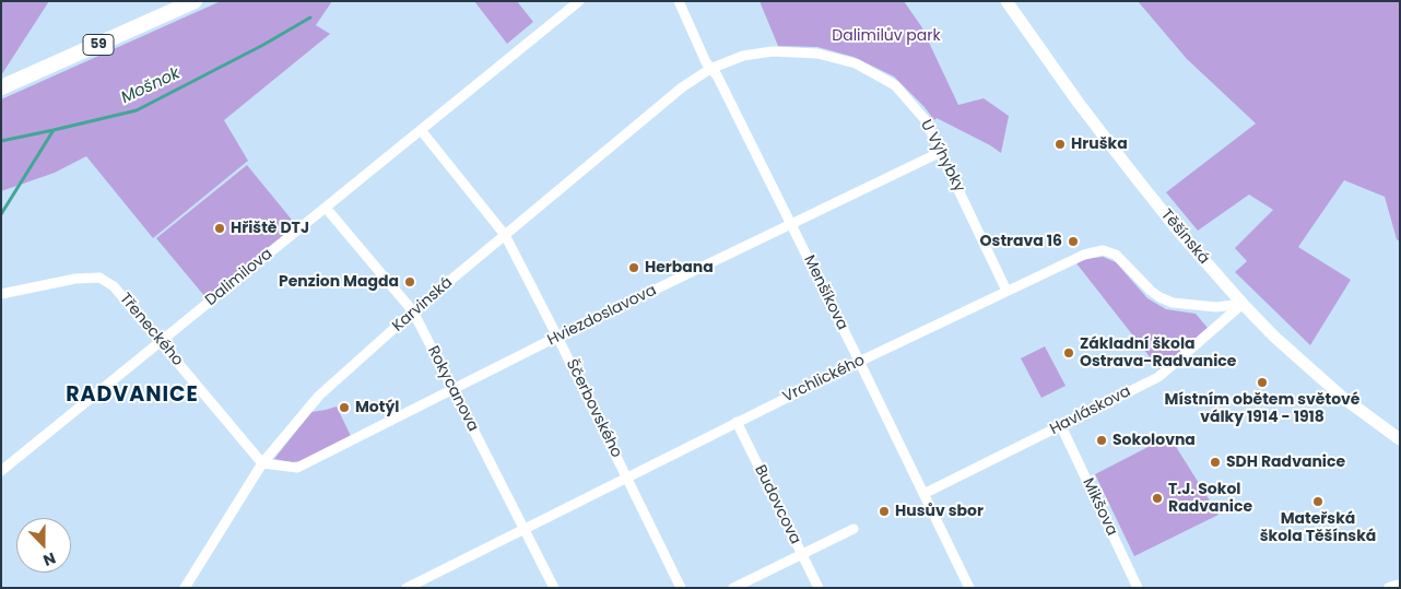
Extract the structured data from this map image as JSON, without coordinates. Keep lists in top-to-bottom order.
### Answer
{
  "streets": {
    "main road": ["59", "Těšínská"],
    "street": [
      "U Výhybky",
      "Dalimilova",
      "Menšíkova",
      "Karvinská",
      "Hviezdoslavova",
      "Třeneckého",
      "Vrchlického",
      "Rokycanova",
      "Ščerbovského",
      "Havláskova",
      "Budovcova",
      "Mikšova"
    ]
  },
  "crossings": [
    ["U Výhybky", "Menšíkova"],
    ["U Výhybky", "Karvinská"],
    ["U Výhybky", "Hviezdoslavova"],
    ["U Výhybky", "Vrchlického"],
    ["Těšínská", "Vrchlického"],
    ["Těšínská", "Havláskova"],
    ["Dalimilova", "Třeneckého"],
    ["Dalimilova", "Rokycanova"],
    ["Dalimilova", "Ščerbovského"],
    ["Menšíkova", "Karvinská"],
    ["Menšíkova", "Hviezdoslavova"],
    ["Menšíkova", "Vrchlického"],
    ["Menšíkova", "Havláskova"],
    ["Karvinská", "Hviezdoslavova"],
    ["Karvinská", "Třeneckého"],
    ["Karvinská", "Rokycanova"],
    ["Karvinská", "Ščerbovského"],
    ["Hviezdoslavova", "Třeneckého"],
    ["Hviezdoslavova", "Rokycanova"],
    ["Hviezdoslavova", "Ščerbovského"],
    ["Vrchlického", "Rokycanova"],
    ["Vrchlického", "Ščerbovského"],
    ["Vrchlického", "Havláskova"],
    ["Vrchlického", "Budovcova"],
    ["Havláskova", "Mikšova"]
  ],
  "districts": ["RADVANICE"],
  "water": ["Mošnok"],
  "parks": ["Dalimilův park"],
  "places": [
    "Hruška",
    "Hřiště DTJ",
    "Ostrava 16",
    "Herbana",
    "Penzion Magda",
    "Základní škola Ostrava-Radvanice",
    "Místním obětem světové války 1914 - 1918",
    "Motýl",
    "Sokolovna",
    "SDH Radvanice",
    "T.J. Sokol Radvanice",
    "Mateřská škola Těšínská",
    "Husův sbor"
  ],
  "north": "bottom"
}
